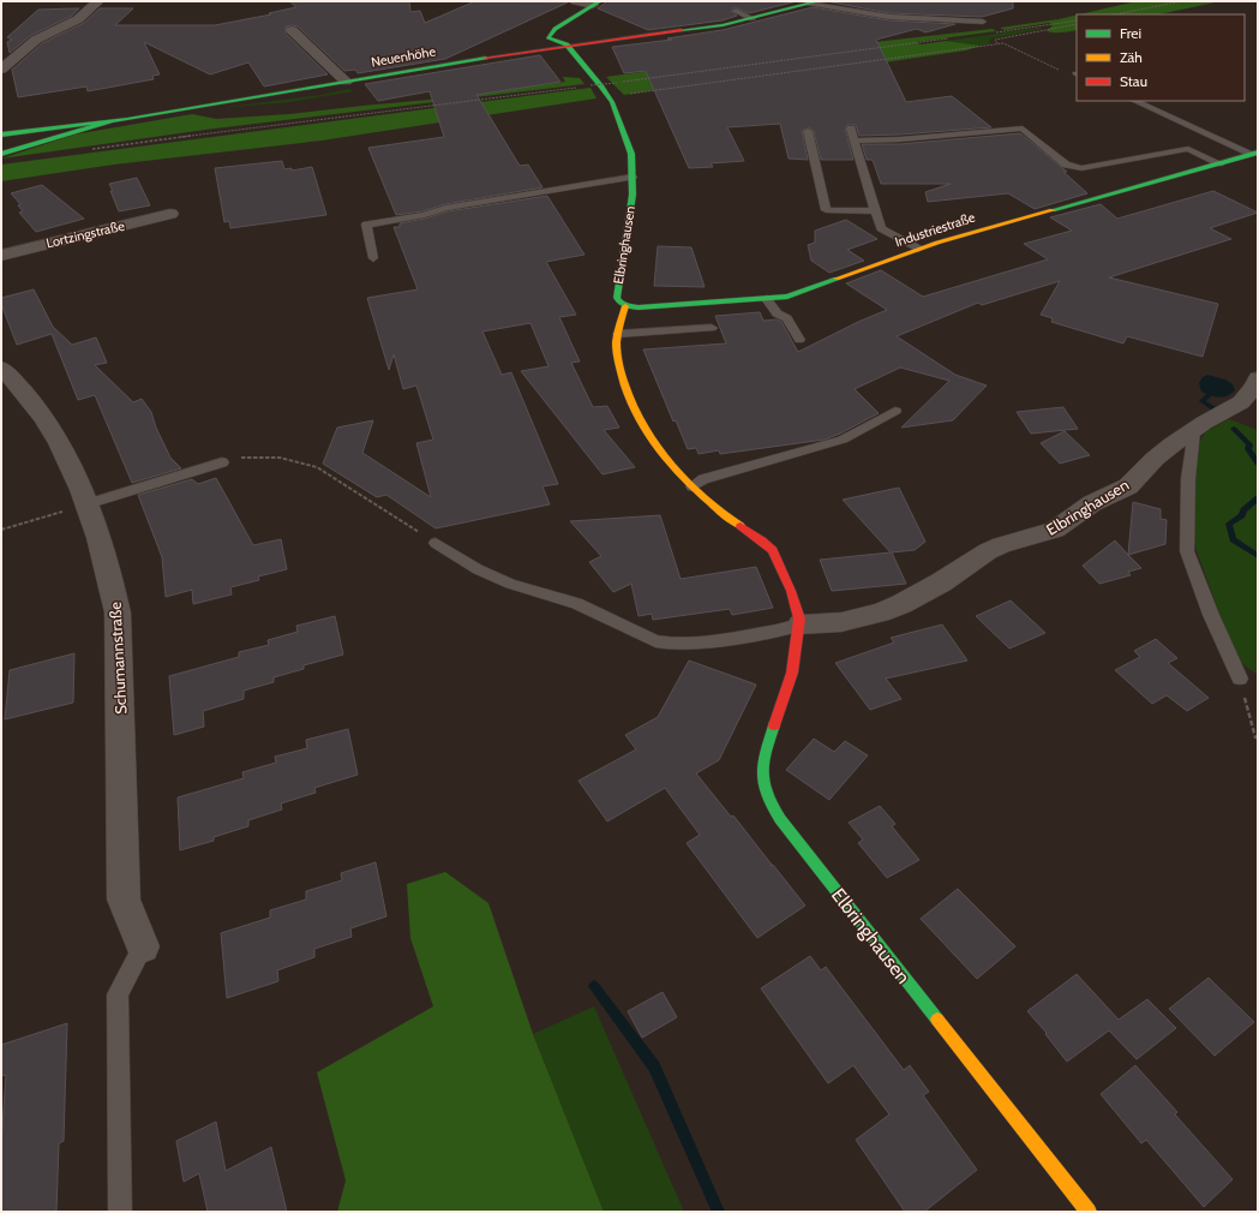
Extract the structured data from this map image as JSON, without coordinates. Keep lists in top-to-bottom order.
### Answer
{
  "streets": {
    "street": [
      "Neuenhöhe",
      "Industriestraße",
      "Lortzingstraße",
      "Elbringhausen",
      "Schumannstraße"
    ]
  },
  "crossings": [
    ["Neuenhöhe", "Elbringhausen"],
    ["Industriestraße", "Elbringhausen"]
  ],
  "legend": ["Frei", "Zäh", "Stau"]
}
